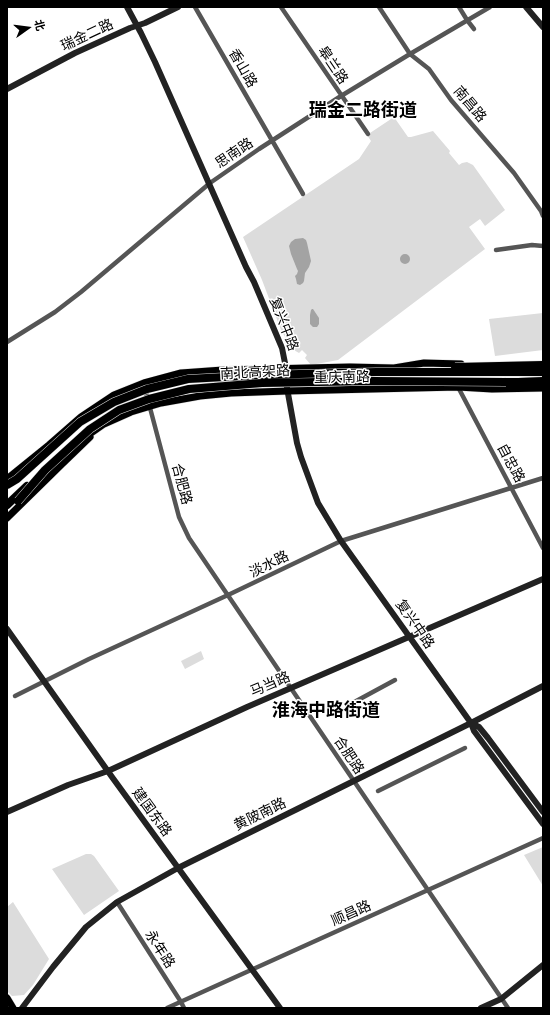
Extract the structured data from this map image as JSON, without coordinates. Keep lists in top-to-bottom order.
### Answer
{
  "streets": {
    "highway": ["南北高架路"],
    "main road": ["重庆南路"],
    "street": [
      "瑞金二路",
      "皋兰路",
      "香山路",
      "南昌路",
      "思南路",
      "复兴中路",
      "自忠路",
      "合肥路",
      "淡水路",
      "马当路",
      "建国东路",
      "黄陂南路",
      "顺昌路",
      "永年路"
    ]
  },
  "crossings": [
    ["瑞金二路", "复兴中路"],
    ["皋兰路", "思南路"],
    ["香山路", "思南路"],
    ["南昌路", "思南路"],
    ["思南路", "复兴中路"],
    ["复兴中路", "重庆南路"],
    ["复兴中路", "淡水路"],
    ["复兴中路", "马当路"],
    ["复兴中路", "黄陂南路"],
    ["南北高架路", "重庆南路"],
    ["重庆南路", "自忠路"],
    ["重庆南路", "合肥路"],
    ["自忠路", "淡水路"],
    ["合肥路", "淡水路"],
    ["合肥路", "马当路"],
    ["合肥路", "黄陂南路"],
    ["合肥路", "顺昌路"],
    ["淡水路", "建国东路"],
    ["马当路", "建国东路"],
    ["建国东路", "黄陂南路"],
    ["建国东路", "顺昌路"],
    ["黄陂南路", "永年路"],
    ["顺昌路", "永年路"]
  ],
  "districts": ["瑞金二路街道", "淮海中路街道"],
  "north": "right"
}
